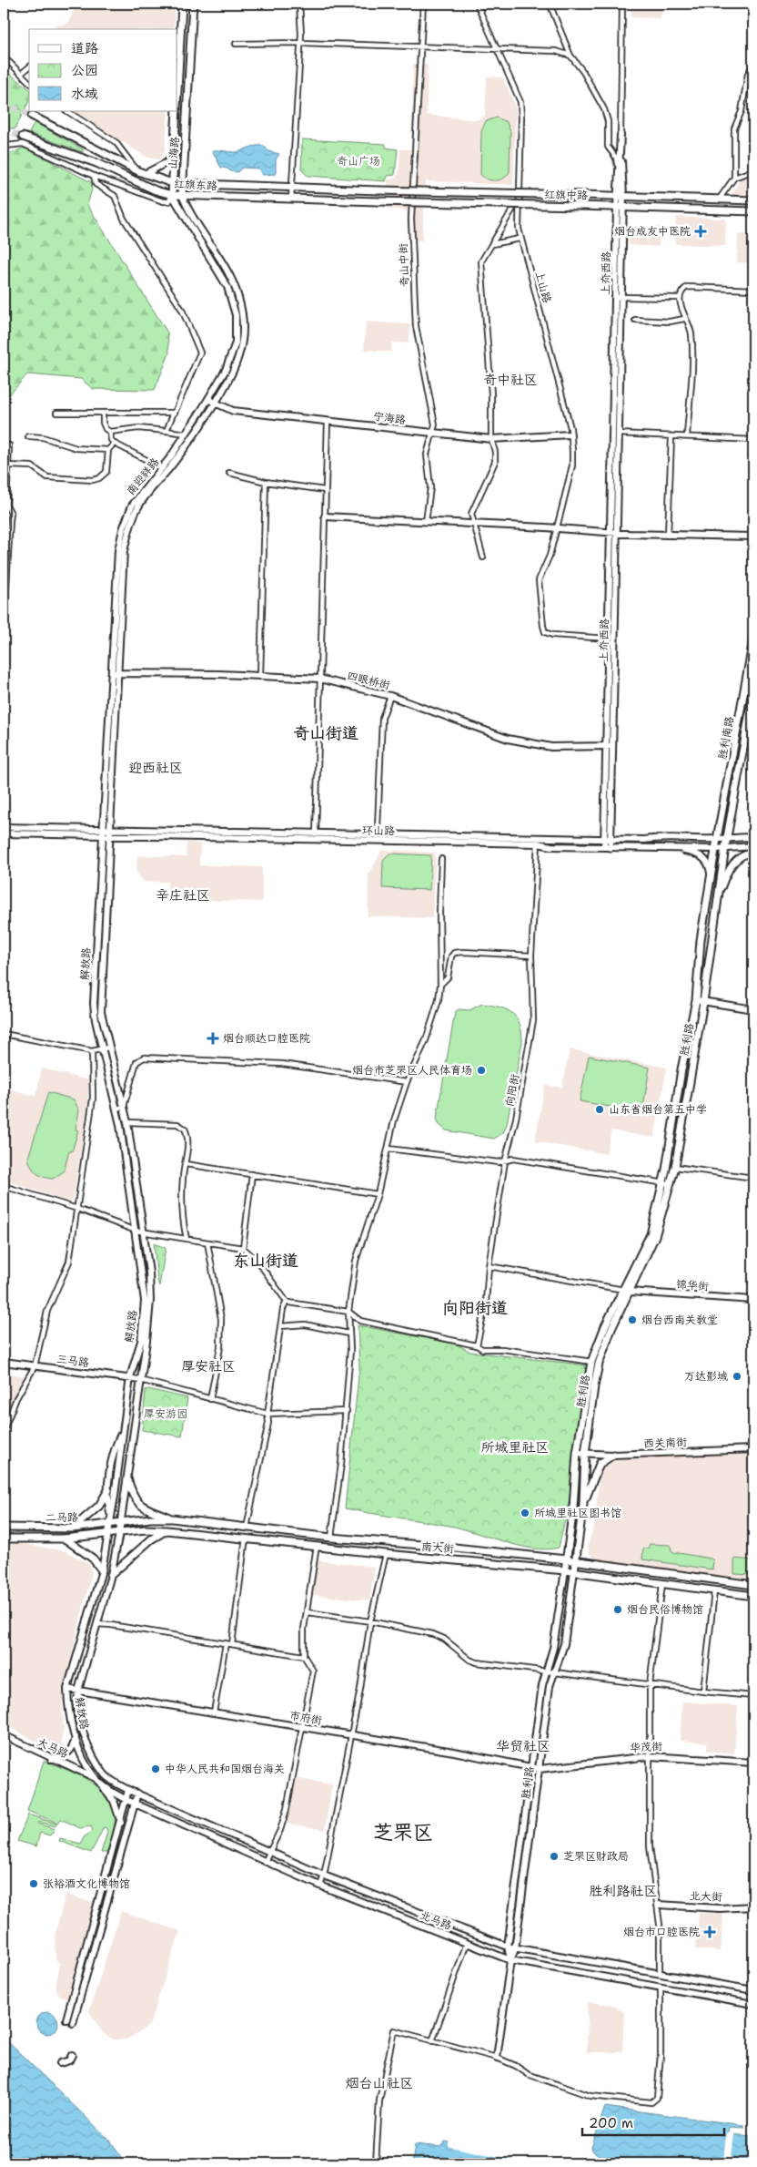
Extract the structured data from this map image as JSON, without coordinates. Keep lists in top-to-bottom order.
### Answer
{
  "streets": {
    "main road": [
      "山海路",
      "红旗东路",
      "红旗中路",
      "上夼西路",
      "宁海路",
      "南迎祥路",
      "四眼桥街",
      "胜利南路",
      "环山路",
      "解放路",
      "胜利路",
      "锦华街",
      "三马路",
      "西关南街",
      "二马路",
      "南大街",
      "市府街",
      "华茂街",
      "大马路",
      "北大街",
      "北马路"
    ],
    "street": ["奇山中街", "上山路", "向阳街"]
  },
  "crossings": [
    ["山海路", "红旗东路"],
    ["山海路", "南迎祥路"],
    ["红旗东路", "红旗中路"],
    ["红旗东路", "南迎祥路"],
    ["红旗中路", "上夼西路"],
    ["奇山中街", "宁海路"],
    ["上夼西路", "上山路"],
    ["上夼西路", "四眼桥街"],
    ["上夼西路", "环山路"],
    ["上山路", "宁海路"],
    ["宁海路", "南迎祥路"],
    ["南迎祥路", "四眼桥街"],
    ["南迎祥路", "环山路"],
    ["南迎祥路", "解放路"],
    ["胜利南路", "环山路"],
    ["胜利南路", "胜利路"],
    ["环山路", "解放路"],
    ["环山路", "胜利路"],
    ["环山路", "向阳街"],
    ["解放路", "三马路"],
    ["解放路", "二马路"],
    ["解放路", "南大街"],
    ["解放路", "市府街"],
    ["解放路", "大马路"],
    ["解放路", "北马路"],
    ["胜利路", "锦华街"],
    ["胜利路", "西关南街"],
    ["胜利路", "南大街"],
    ["胜利路", "市府街"],
    ["胜利路", "华茂街"],
    ["胜利路", "北马路"],
    ["二马路", "南大街"],
    ["市府街", "华茂街"]
  ],
  "districts": [
    "奇中社区",
    "奇山街道",
    "迎西社区",
    "辛庄社区",
    "东山街道",
    "向阳街道",
    "厚安社区",
    "所城里社区",
    "华贸社区",
    "芝罘区",
    "胜利路社区",
    "烟台山社区"
  ],
  "parks": ["奇山广场", "厚安游园"],
  "places": {
    "health": ["烟台成友中医院", "烟台顺达口腔医院", "烟台市口腔医院"],
    "other": [
      "烟台市芝罘区人民体育场",
      "山东省烟台第五中学",
      "烟台西南关教堂",
      "万达影城",
      "所城里社区图书馆",
      "烟台民俗博物馆",
      "中华人民共和国烟台海关",
      "芝罘区财政局",
      "张裕酒文化博物馆"
    ]
  },
  "legend": ["道路", "公园", "水域"],
  "scale_bar": "200 m"
}
